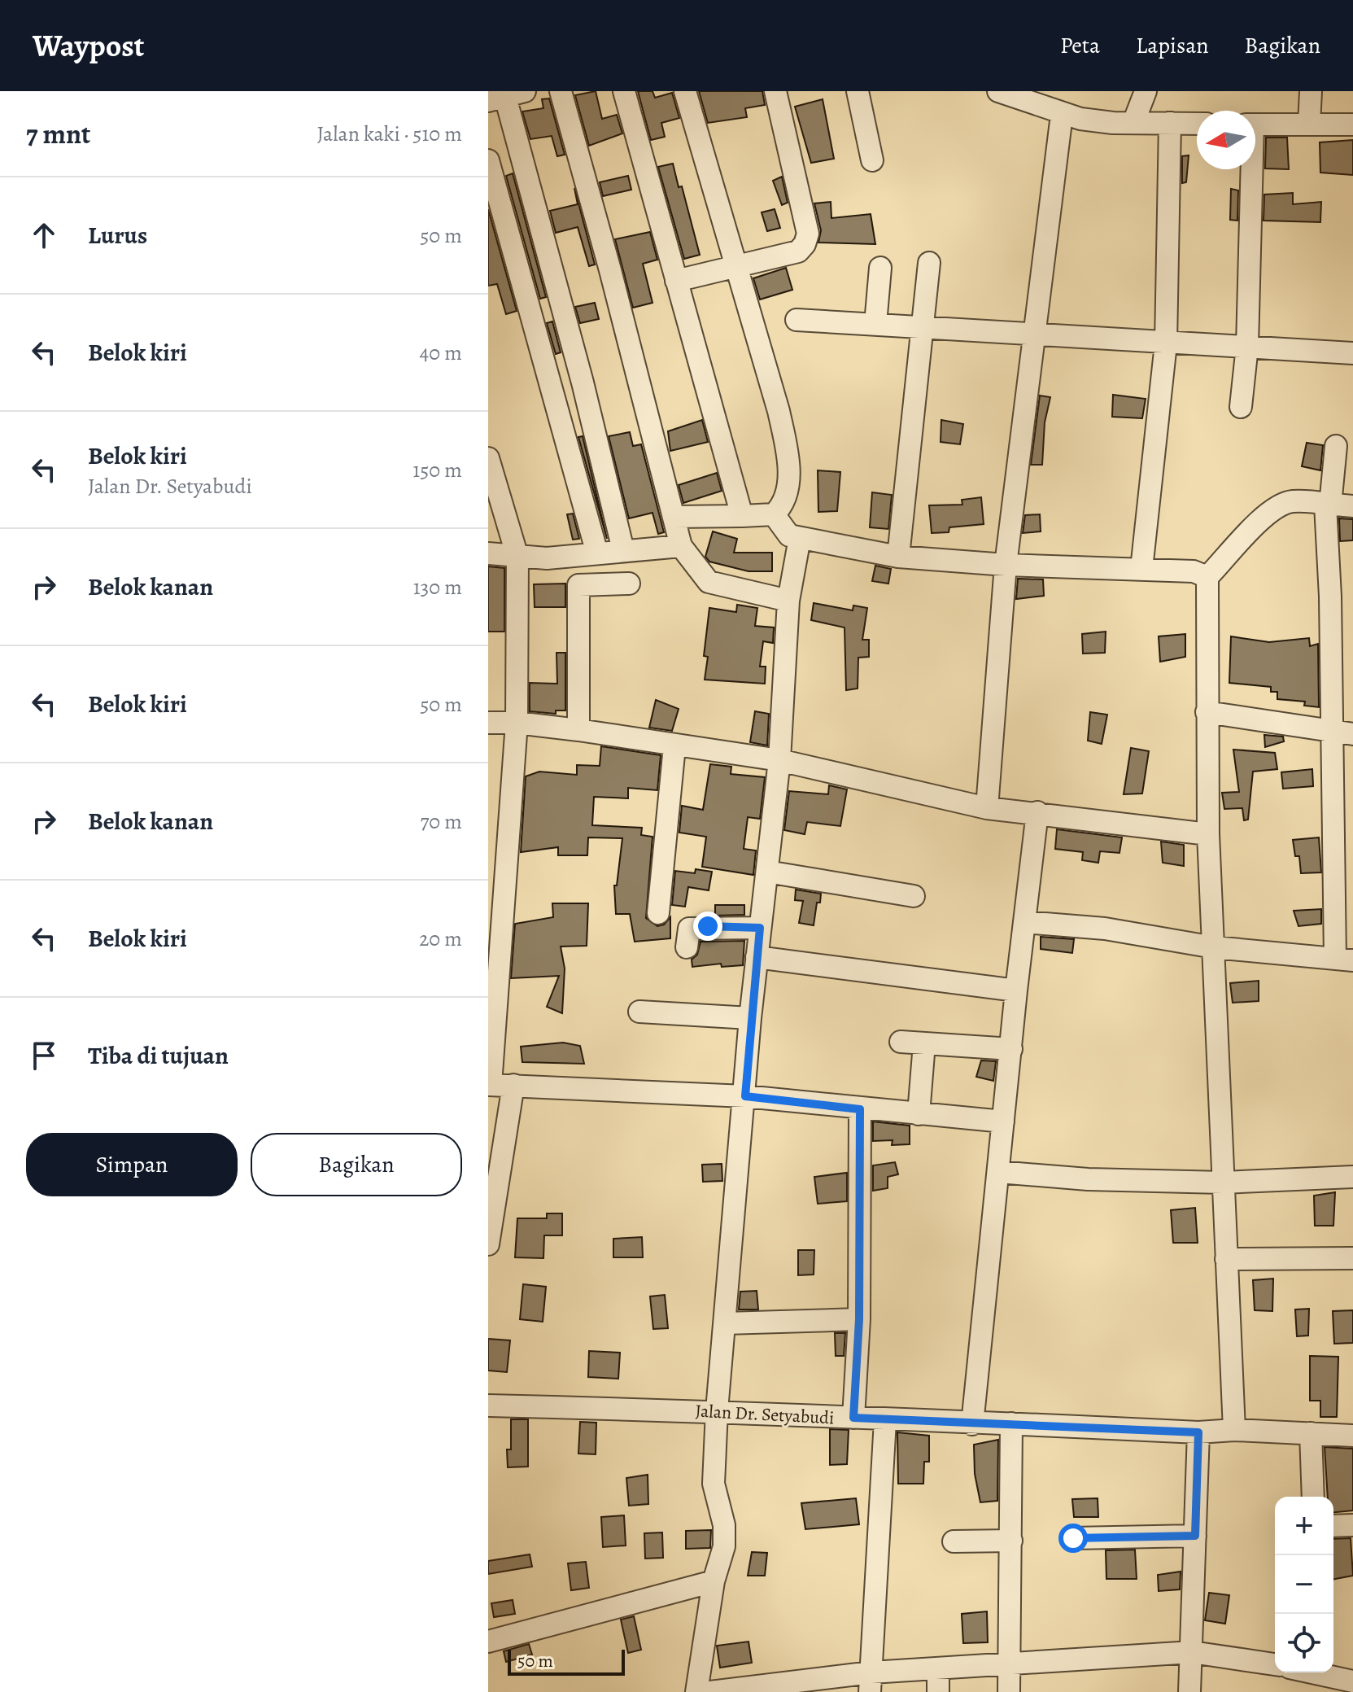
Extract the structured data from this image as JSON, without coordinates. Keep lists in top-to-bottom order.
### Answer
{
  "streets": {
    "street": ["Jalan Dr. Setyabudi"]
  },
  "scale_bar": "50 m",
  "north": "left",
  "page": {
    "header": "Waypost",
    "nav": ["Peta", "Lapisan", "Bagikan"],
    "heading": ["7 mnt", "Jalan kaki · 510 m"],
    "list": [
      ["Lurus", "50 m"],
      ["Belok kiri", "40 m"],
      ["Belok kiri", "Jalan Dr. Setyabudi", "150 m"],
      ["Belok kanan", "130 m"],
      ["Belok kiri", "50 m"],
      ["Belok kanan", "70 m"],
      ["Belok kiri", "20 m"],
      "Tiba di tujuan"
    ],
    "buttons": ["Simpan", "Bagikan"],
    "map_buttons": ["+", "−"],
    "scale": "50 m"
  }
}
